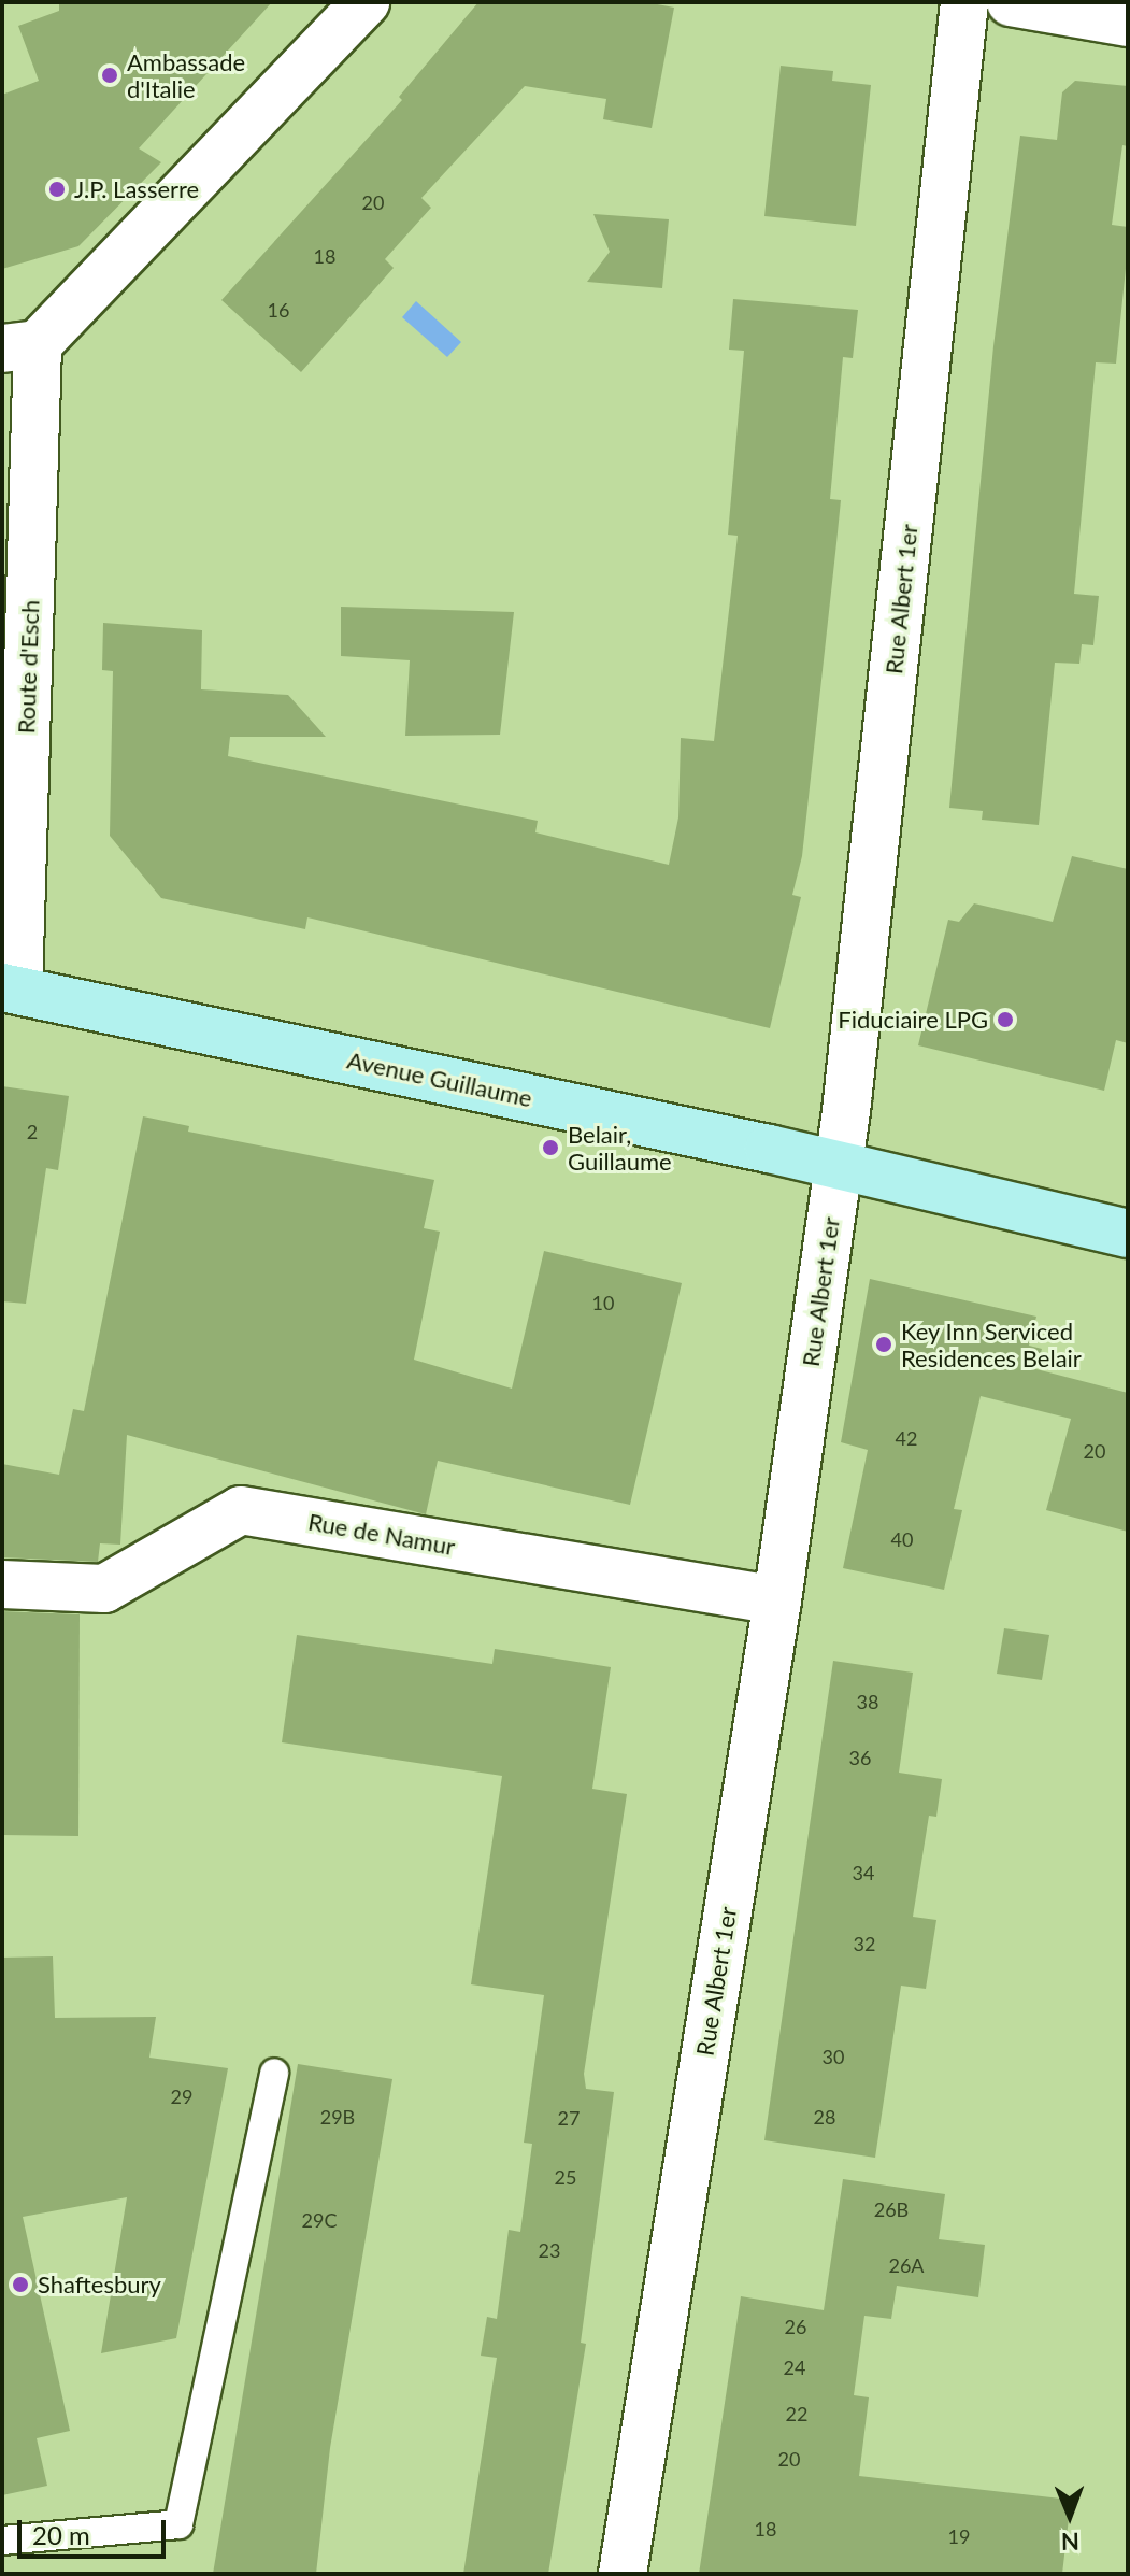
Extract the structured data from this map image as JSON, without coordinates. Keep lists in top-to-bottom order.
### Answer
{
  "streets": {
    "main road": ["Avenue Guillaume"],
    "street": ["Rue Albert 1er", "Route d'Esch", "Rue de Namur"]
  },
  "crossings": [
    ["Rue Albert 1er", "Avenue Guillaume"],
    ["Rue Albert 1er", "Rue de Namur"],
    ["Route d'Esch", "Avenue Guillaume"]
  ],
  "places": [
    "Ambassade d'Italie",
    "J.P. Lasserre",
    "Fiduciaire LPG",
    "Belair, Guillaume",
    "Key Inn Serviced Residences Belair",
    "Shaftesbury"
  ],
  "house_numbers": [
    "20",
    "18",
    "16",
    "2",
    "10",
    "42",
    "20",
    "40",
    "38",
    "36",
    "34",
    "32",
    "30",
    "29",
    "29B",
    "28",
    "27",
    "25",
    "26B",
    "29C",
    "23",
    "26A",
    "26",
    "24",
    "22",
    "20",
    "18",
    "19"
  ],
  "scale_bar": "20 m",
  "north": "bottom"
}
